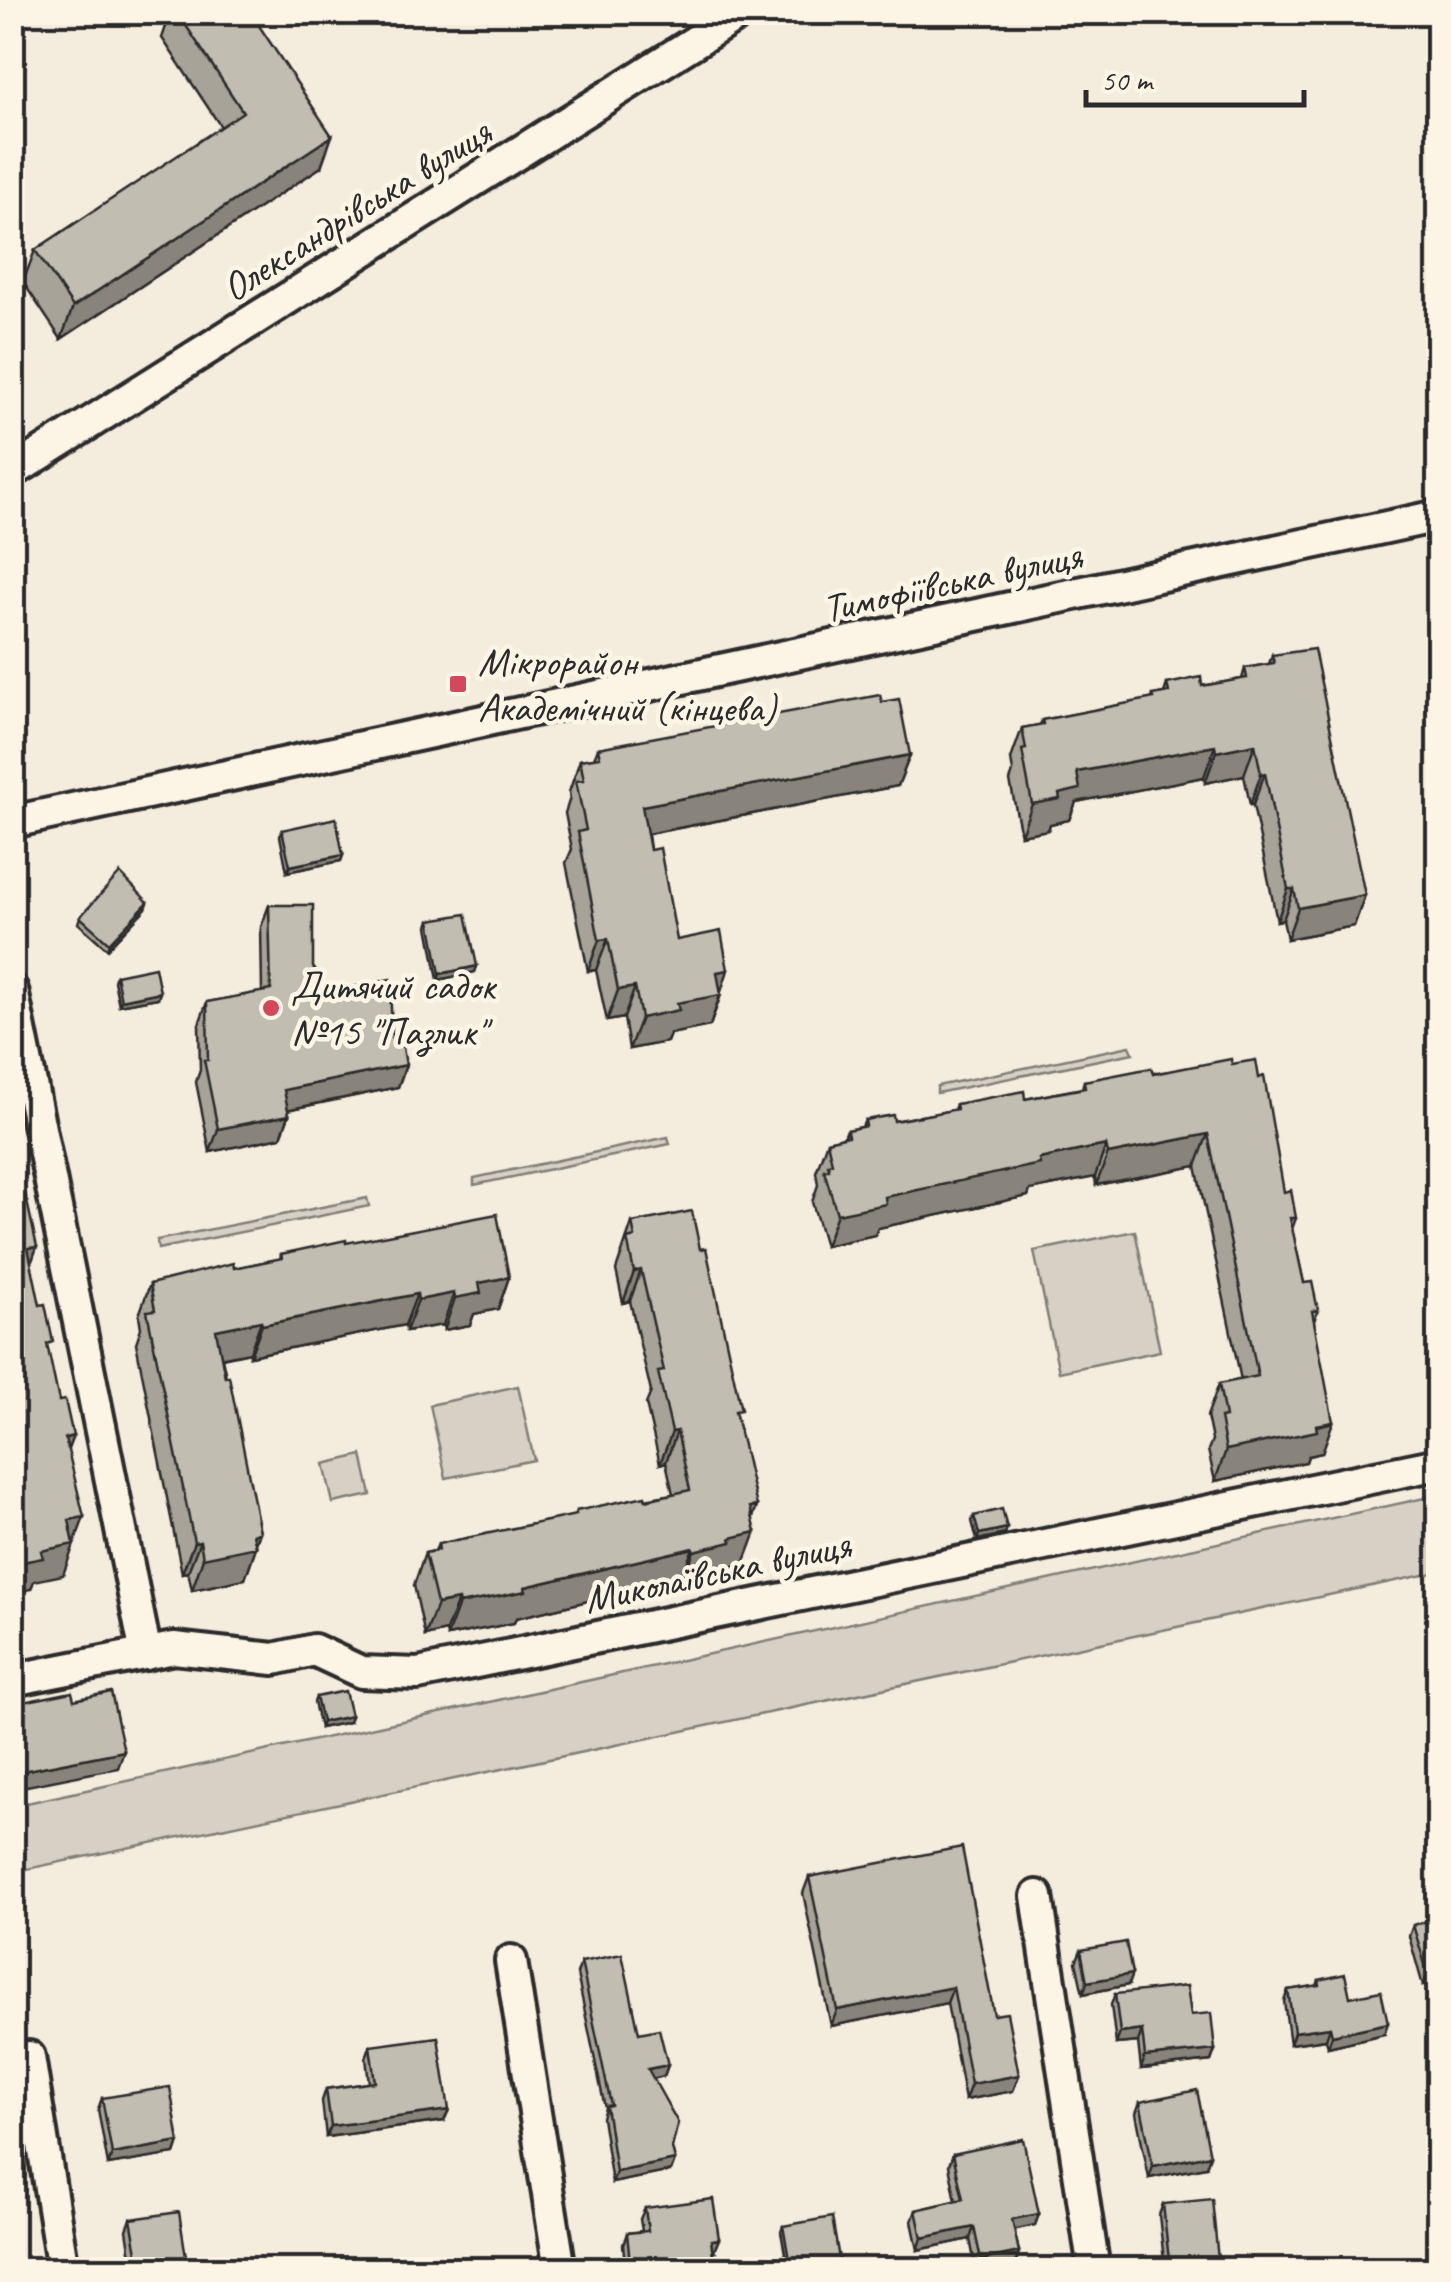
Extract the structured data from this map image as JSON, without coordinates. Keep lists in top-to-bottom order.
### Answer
{
  "streets": {
    "street": ["Олександрівська вулиця", "Тимофіївська вулиця", "Миколаївська вулиця"]
  },
  "places": {
    "transit": ["Мікрорайон Академічний (кінцева)"],
    "other": ["Дитячий садок №15 \"Пазлик\""]
  },
  "scale_bar": "50 m"
}
